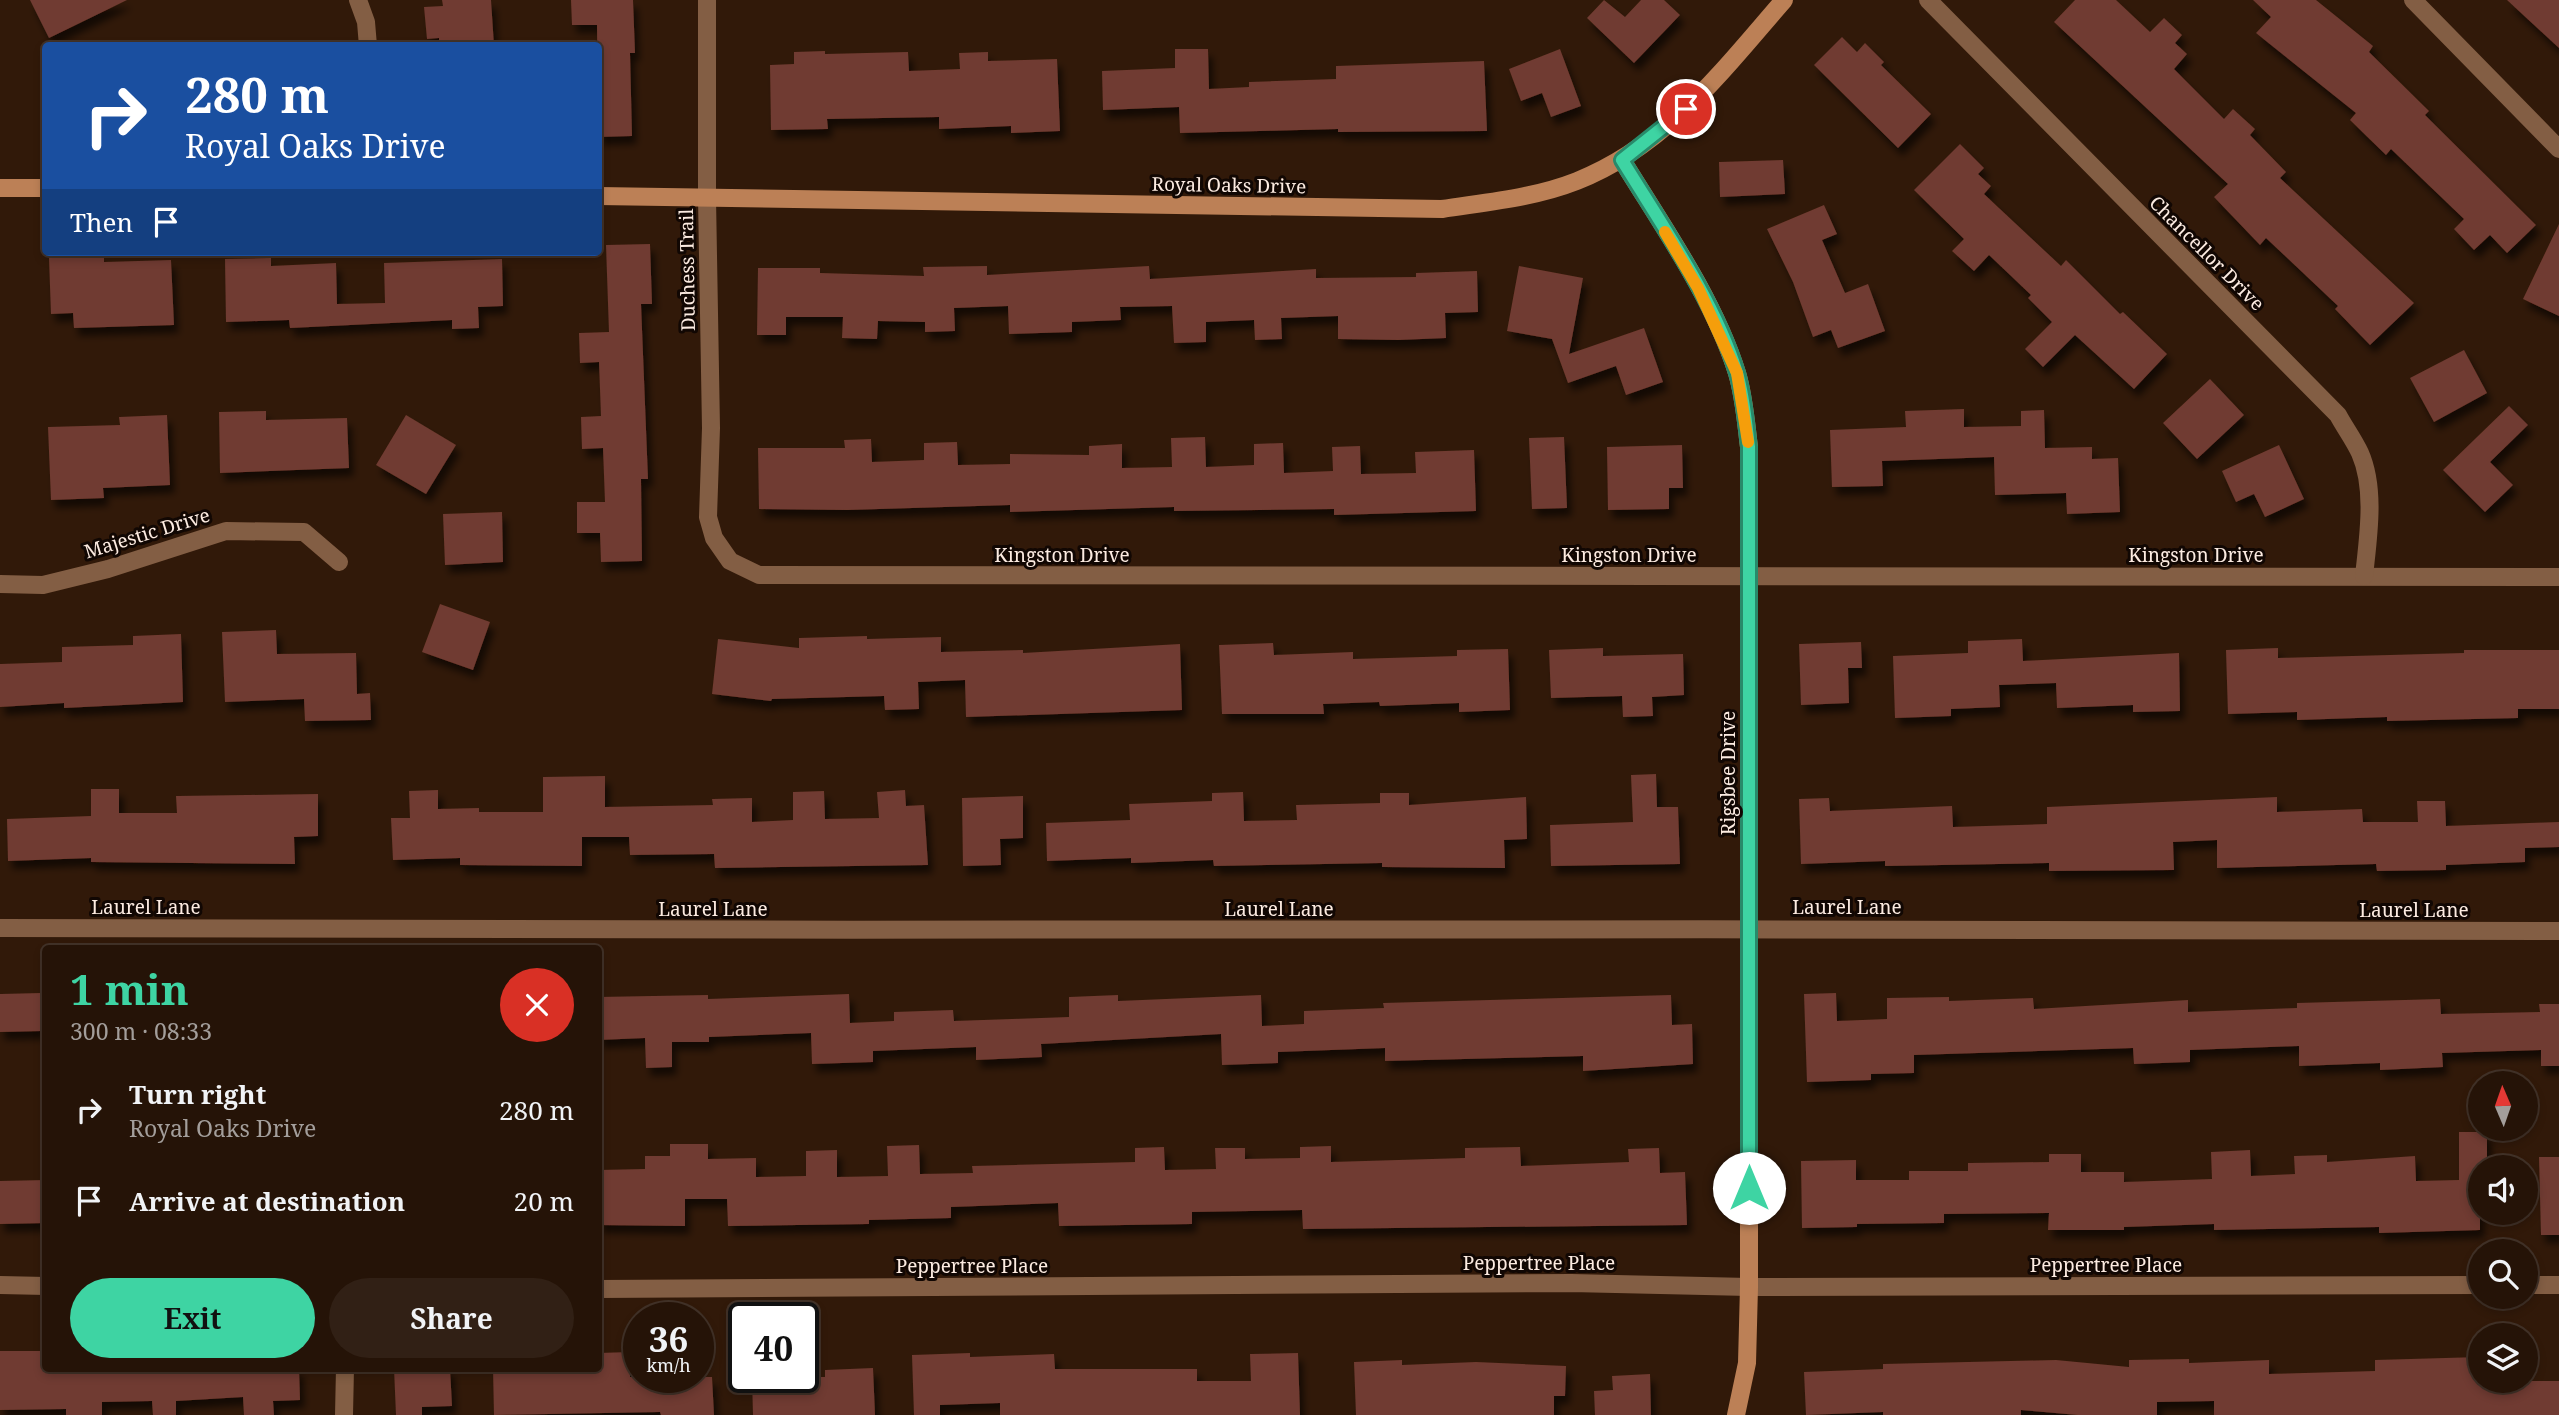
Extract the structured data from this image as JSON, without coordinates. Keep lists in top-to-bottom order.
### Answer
{
  "streets": {
    "street": [
      "Royal Oaks Drive",
      "Chancellor Drive",
      "Duchess Trail",
      "Majestic Drive",
      "Kingston Drive",
      "Rigsbee Drive",
      "Laurel Lane",
      "Peppertree Place"
    ]
  },
  "crossings": [
    ["Royal Oaks Drive", "Duchess Trail"],
    ["Royal Oaks Drive", "Rigsbee Drive"],
    ["Chancellor Drive", "Kingston Drive"],
    ["Duchess Trail", "Kingston Drive"],
    ["Kingston Drive", "Rigsbee Drive"],
    ["Rigsbee Drive", "Laurel Lane"],
    ["Rigsbee Drive", "Peppertree Place"]
  ],
  "north": "top",
  "page": {
    "turn": ["280 m", "Royal Oaks Drive"],
    "then": "Then",
    "heading": ["1 min", "300 m · 08:33"],
    "list": [
      {
        "name": "Turn right",
        "note": "Royal Oaks Drive",
        "value": "280 m"
      },
      {
        "name": "Arrive at destination",
        "value": "20 m"
      }
    ],
    "buttons": ["Exit", "Share"],
    "speed": "36 km/h",
    "limit": "40"
  }
}
